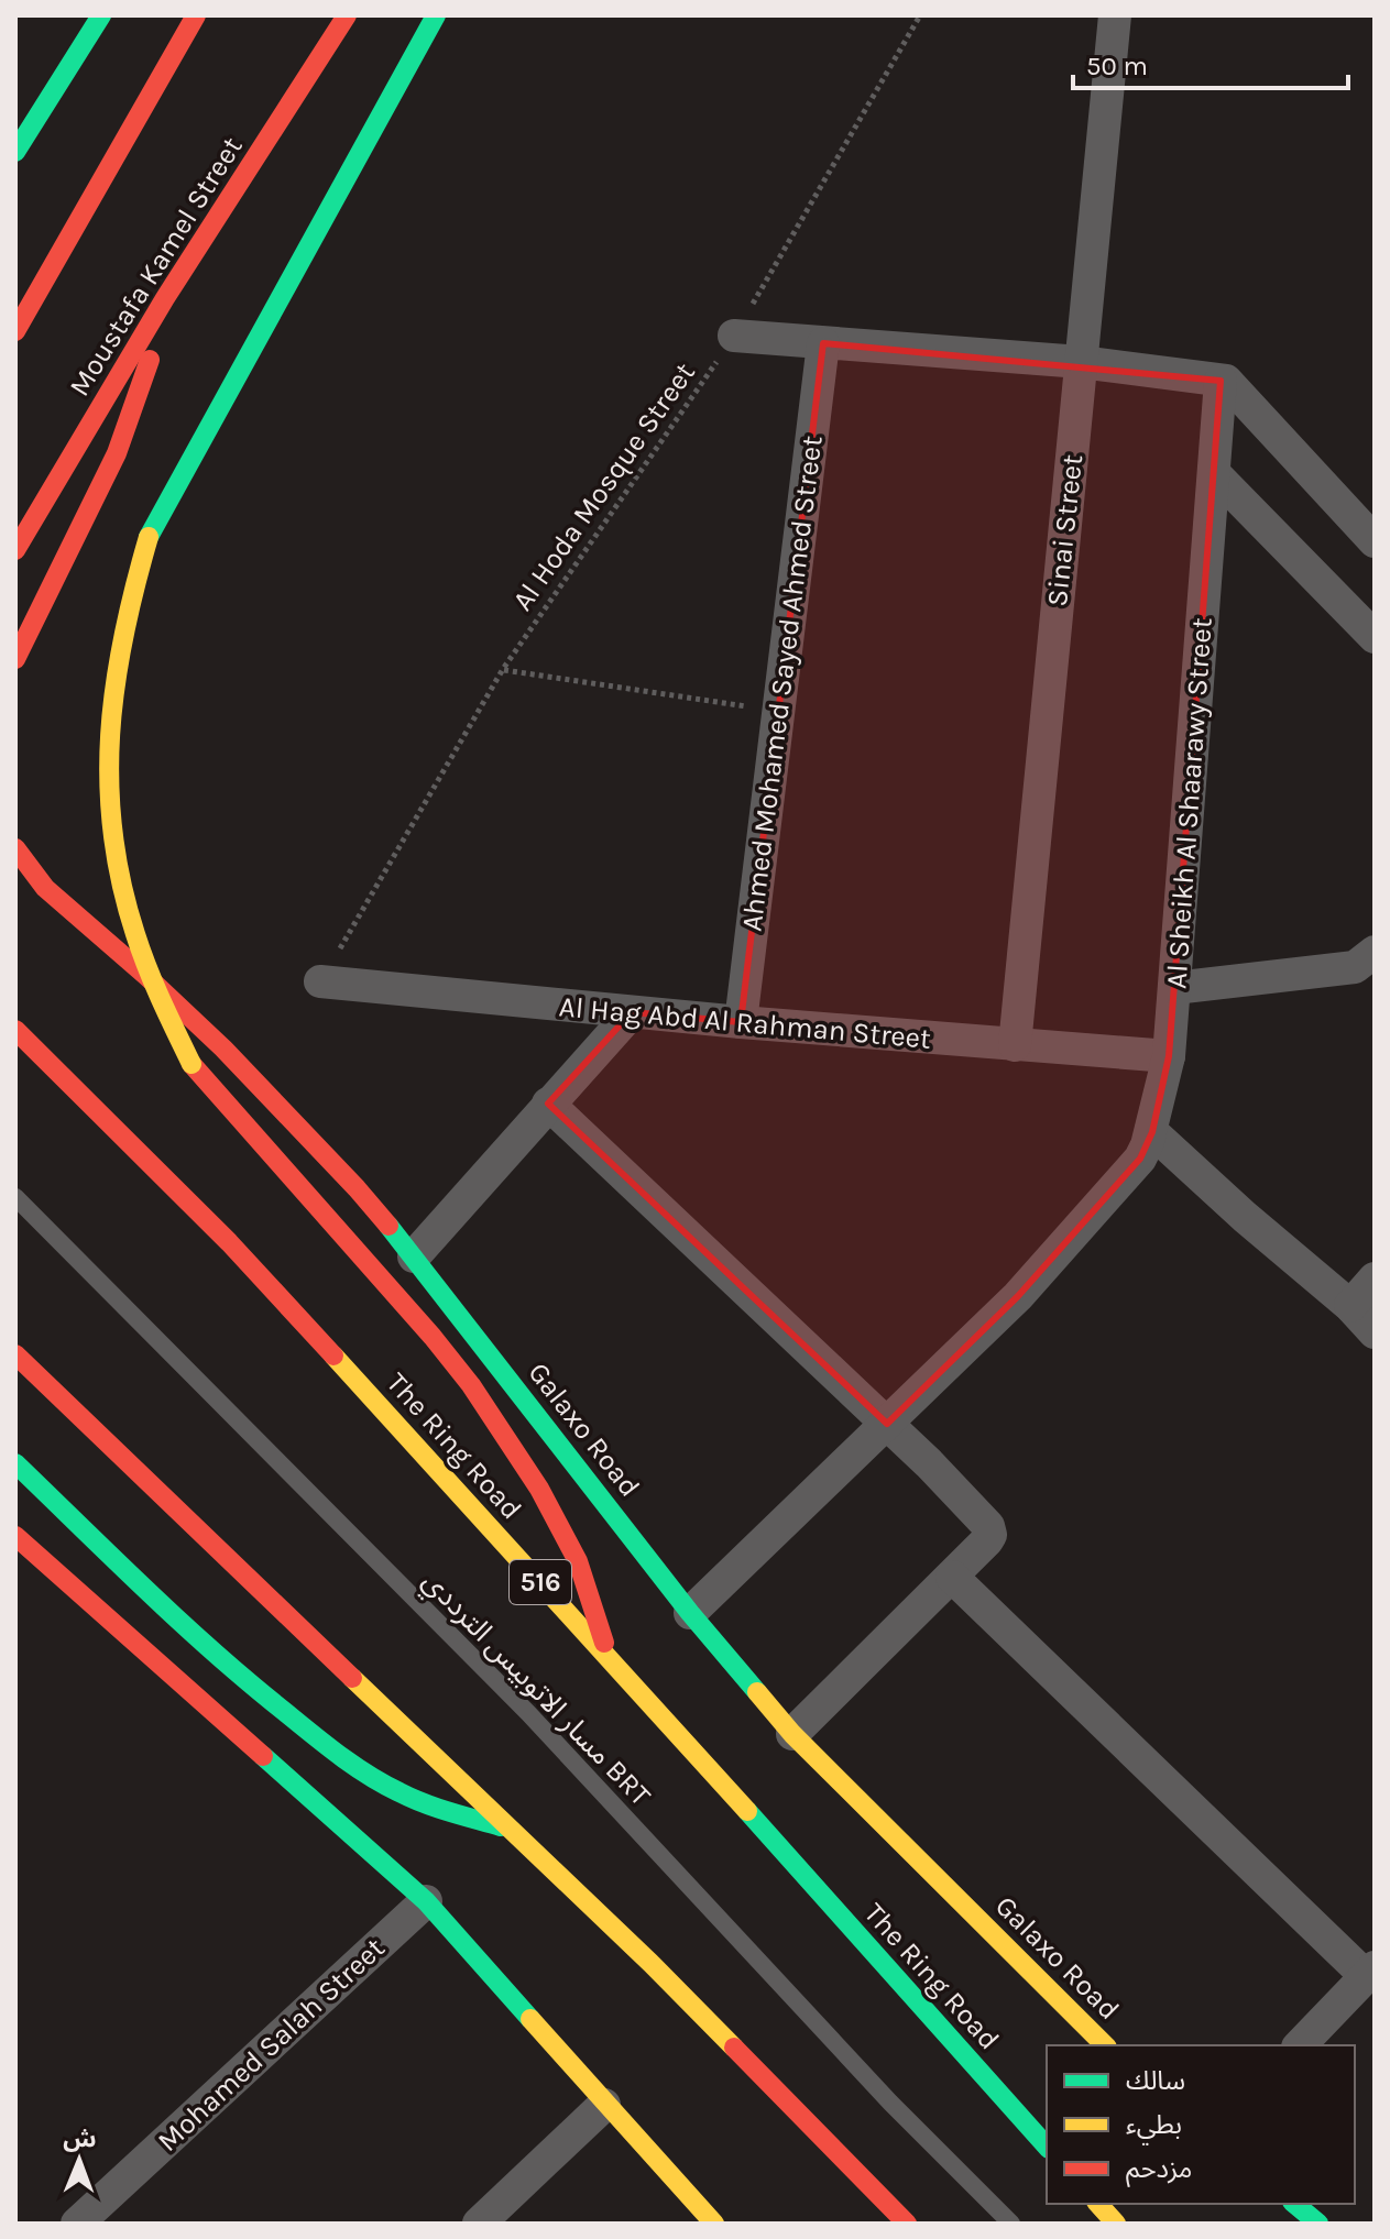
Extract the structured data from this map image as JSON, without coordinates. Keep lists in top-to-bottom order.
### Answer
{
  "streets": {
    "main road": [
      "Moustafa Kamel Street",
      "Galaxo Road",
      "The Ring Road",
      "516"
    ],
    "street": [
      "Sinai Street",
      "Ahmed Mohamed Sayed Ahmed Street",
      "Al Sheikh Al Shaarawy Street",
      "Al Hag Abd Al Rahman Street",
      "Mohamed Salah Street"
    ],
    "lane": ["مسار الاتوبيس الترددي BRT"],
    "path": ["Al Hoda Mosque Street"]
  },
  "crossings": [
    ["Al Hoda Mosque Street", "Al Hag Abd Al Rahman Street"],
    ["Sinai Street", "Al Hag Abd Al Rahman Street"],
    ["Ahmed Mohamed Sayed Ahmed Street", "Al Hag Abd Al Rahman Street"],
    ["Al Sheikh Al Shaarawy Street", "Al Hag Abd Al Rahman Street"],
    ["Al Sheikh Al Shaarawy Street", "Galaxo Road"]
  ],
  "legend": ["سالك", "بطيء", "مزدحم"],
  "scale_bar": "50 m",
  "north": "top"
}
